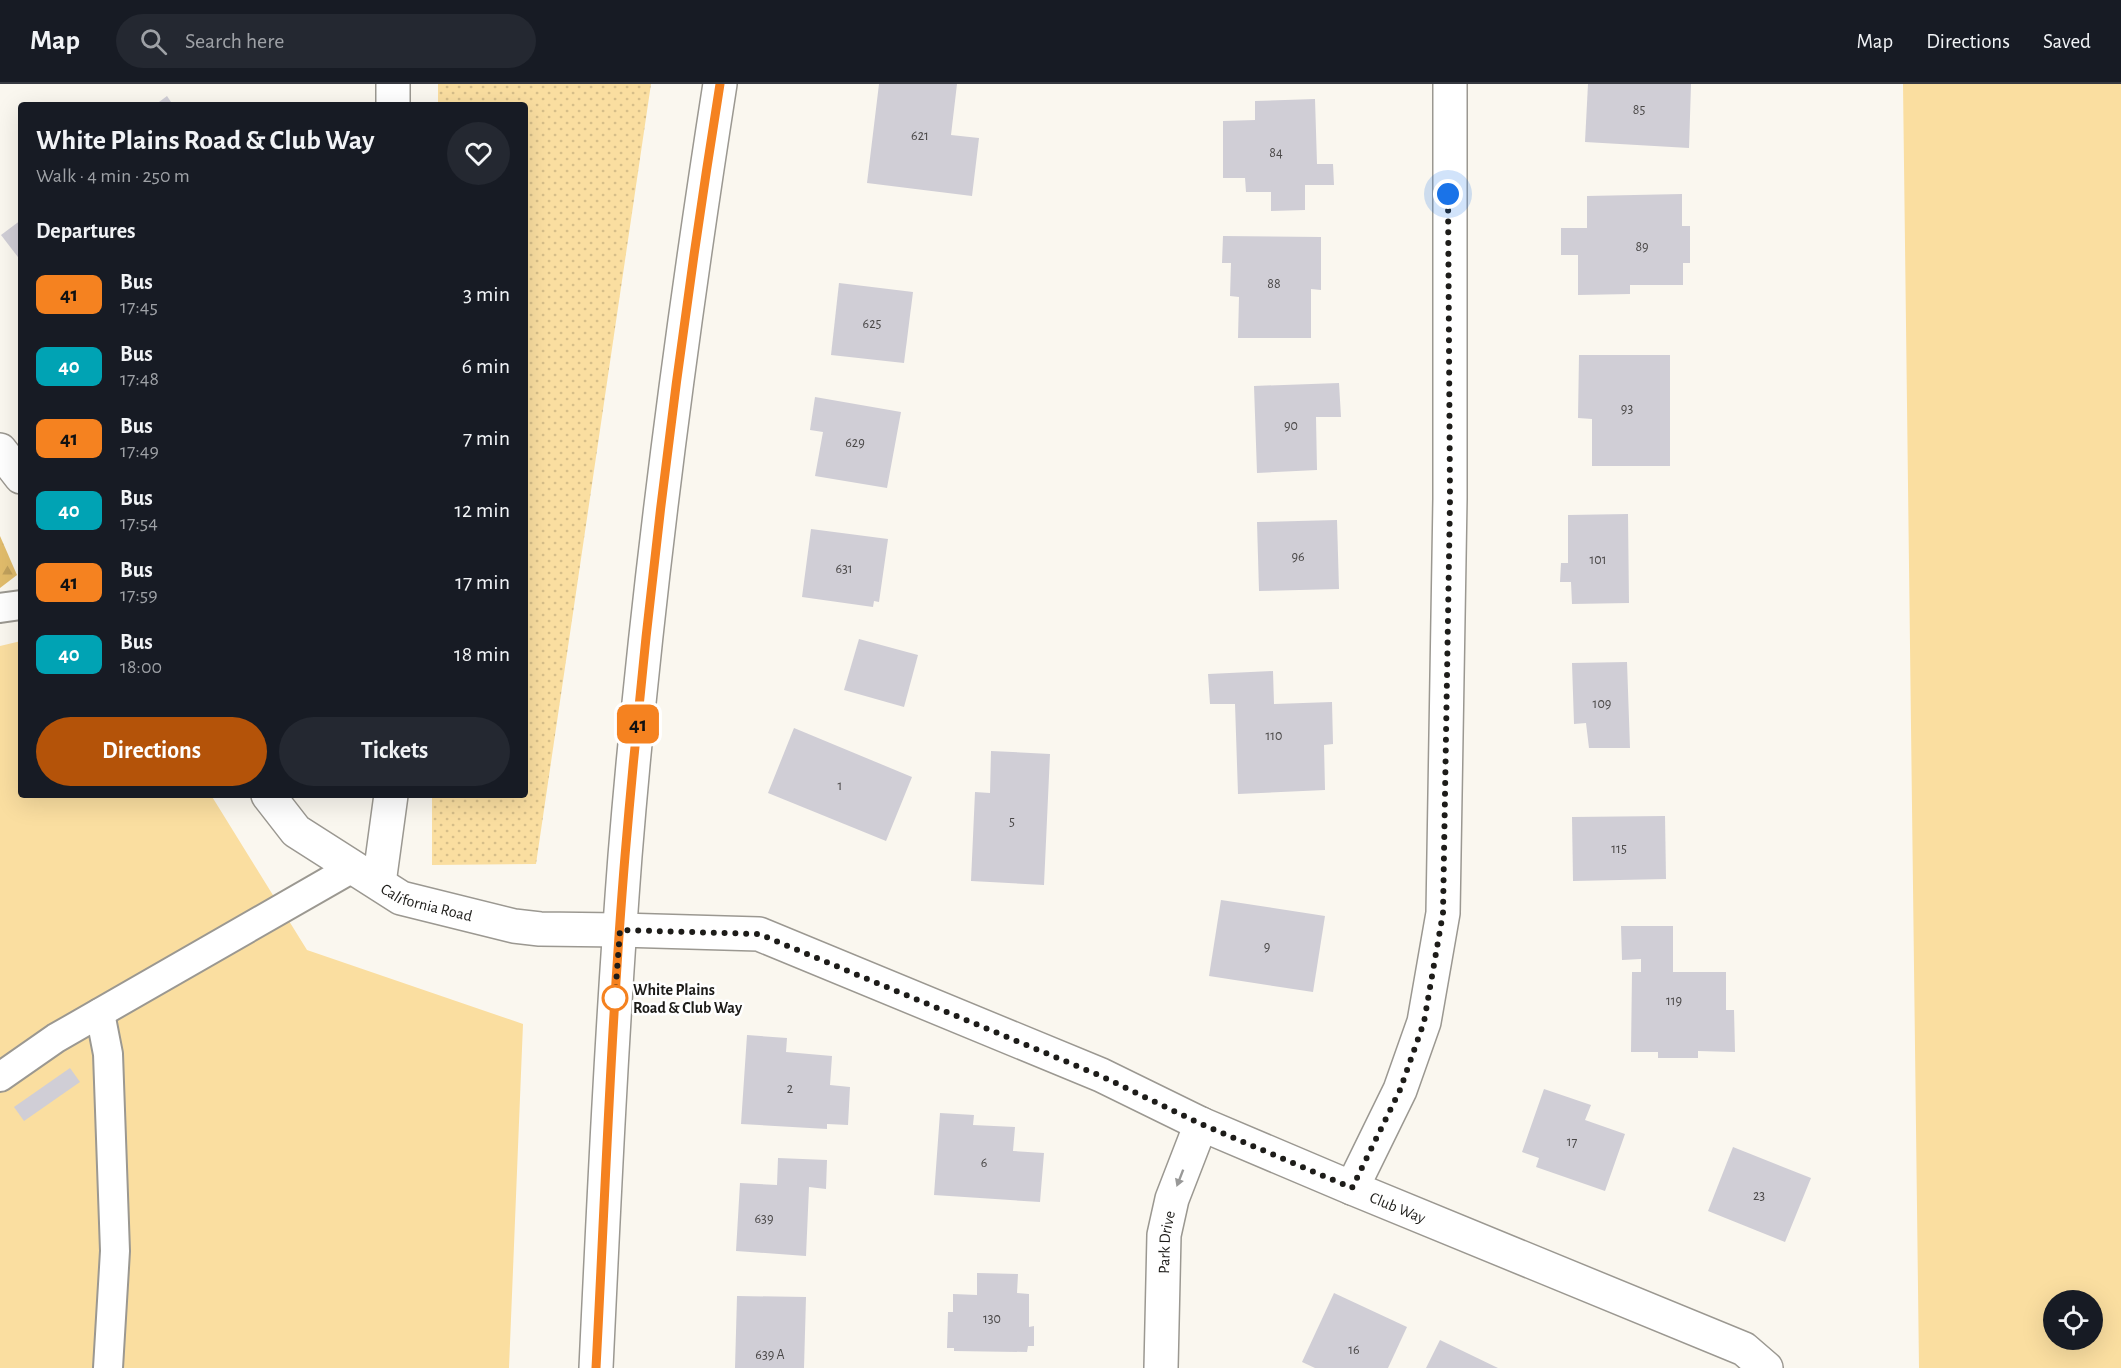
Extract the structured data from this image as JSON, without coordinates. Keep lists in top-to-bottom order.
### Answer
{
  "streets": {
    "street": ["California Road", "Club Way", "Park Drive"]
  },
  "crossings": [
    ["California Road", "Club Way"],
    ["Club Way", "Park Drive"]
  ],
  "one_way": ["Park Drive"],
  "places": ["White Plains Road & Club Way"],
  "lines": ["bus line 41"],
  "house_numbers": [
    "85",
    "621",
    "84",
    "89",
    "88",
    "625",
    "93",
    "90",
    "629",
    "96",
    "101",
    "631",
    "109",
    "110",
    "1",
    "5",
    "115",
    "9",
    "119",
    "2",
    "17",
    "6",
    "23",
    "639",
    "130",
    "16",
    "639 A"
  ],
  "page": {
    "header": "Map",
    "search": "Search here",
    "nav": ["Map", "Directions", "Saved"],
    "on_map": "41",
    "heading": [
      ["White Plains Road & Club Way", "Walk · 4 min · 250 m"],
      "Departures"
    ],
    "list": [
      {
        "mark": "41",
        "name": "Bus",
        "note": "17:45",
        "value": "3 min"
      },
      {
        "mark": "40",
        "name": "Bus",
        "note": "17:48",
        "value": "6 min"
      },
      {
        "mark": "41",
        "name": "Bus",
        "note": "17:49",
        "value": "7 min"
      },
      {
        "mark": "40",
        "name": "Bus",
        "note": "17:54",
        "value": "12 min"
      },
      {
        "mark": "41",
        "name": "Bus",
        "note": "17:59",
        "value": "17 min"
      },
      {
        "mark": "40",
        "name": "Bus",
        "note": "18:00",
        "value": "18 min"
      }
    ],
    "buttons": ["Directions", "Tickets"]
  }
}
